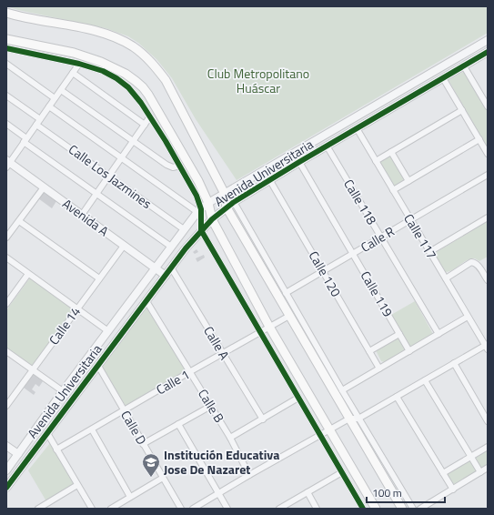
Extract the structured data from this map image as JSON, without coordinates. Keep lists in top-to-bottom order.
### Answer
{
  "streets": {
    "street": [
      "Avenida Universitaria",
      "Calle Los Jazmines",
      "Calle 118",
      "Avenida A",
      "Calle 117",
      "Calle R",
      "Calle 120",
      "Calle 119",
      "Calle 14",
      "Calle A",
      "Calle 1",
      "Calle B",
      "Calle D"
    ]
  },
  "crossings": [
    ["Avenida Universitaria", "Calle Los Jazmines"],
    ["Avenida Universitaria", "Calle 118"],
    ["Avenida Universitaria", "Avenida A"],
    ["Avenida Universitaria", "Calle 117"],
    ["Avenida Universitaria", "Calle 120"],
    ["Avenida Universitaria", "Calle 119"],
    ["Avenida Universitaria", "Calle A"],
    ["Avenida Universitaria", "Calle B"],
    ["Avenida Universitaria", "Calle D"],
    ["Calle 118", "Calle R"],
    ["Avenida A", "Calle 14"],
    ["Calle 117", "Calle R"],
    ["Calle R", "Calle 120"],
    ["Calle R", "Calle 119"],
    ["Calle A", "Calle 1"],
    ["Calle 1", "Calle B"],
    ["Calle 1", "Calle D"]
  ],
  "parks": ["Club Metropolitano Huáscar"],
  "places": {
    "school or university": ["Institución Educativa Jose De Nazaret"]
  },
  "scale_bar": "100 m"
}
